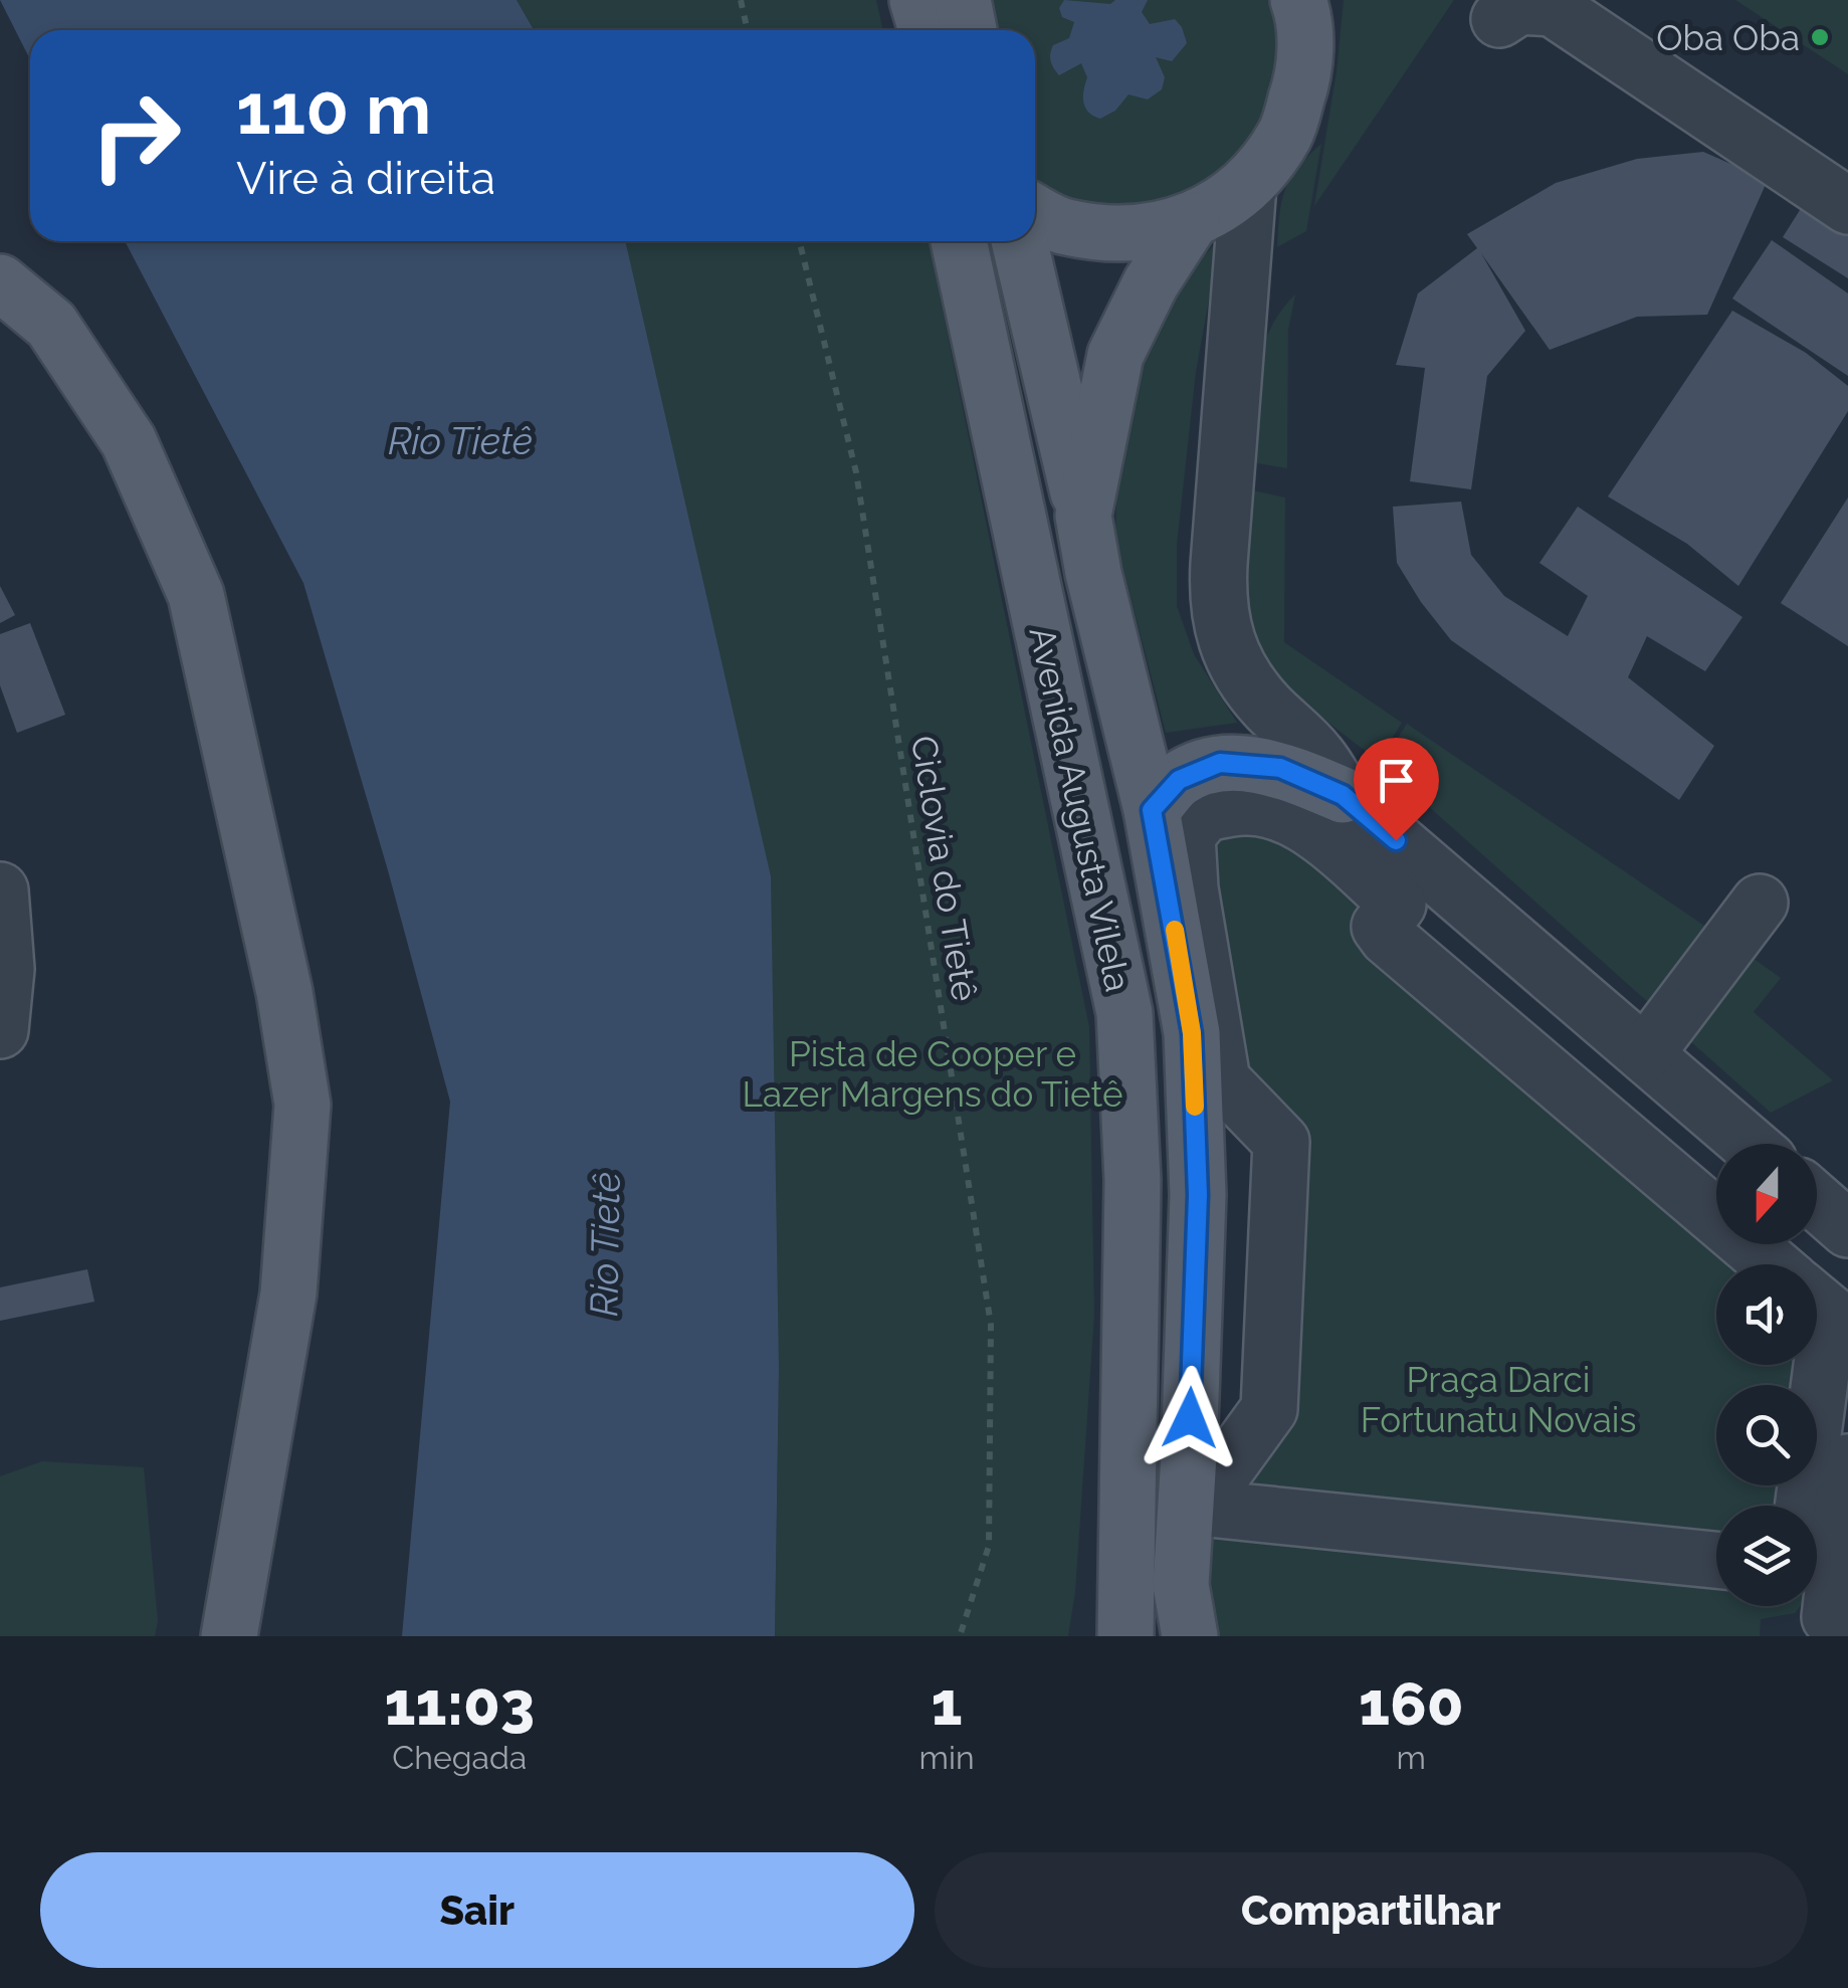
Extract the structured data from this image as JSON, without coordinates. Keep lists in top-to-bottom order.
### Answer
{
  "streets": {
    "main road": ["Avenida Augusta Vilela"],
    "path": ["Ciclovia do Tietê"]
  },
  "water": ["Rio Tietê"],
  "parks": ["Pista de Cooper e Lazer Margens do Tietê", "Praça Darci Fortunatu Novais"],
  "places": ["Oba Oba"],
  "north": "bottom",
  "page": {
    "turn": ["110 m", "Vire à direita"],
    "eta": [
      "11:03",
      "Chegada",
      "1",
      "min",
      "160",
      "m"
    ],
    "buttons": ["Sair", "Compartilhar"]
  }
}
